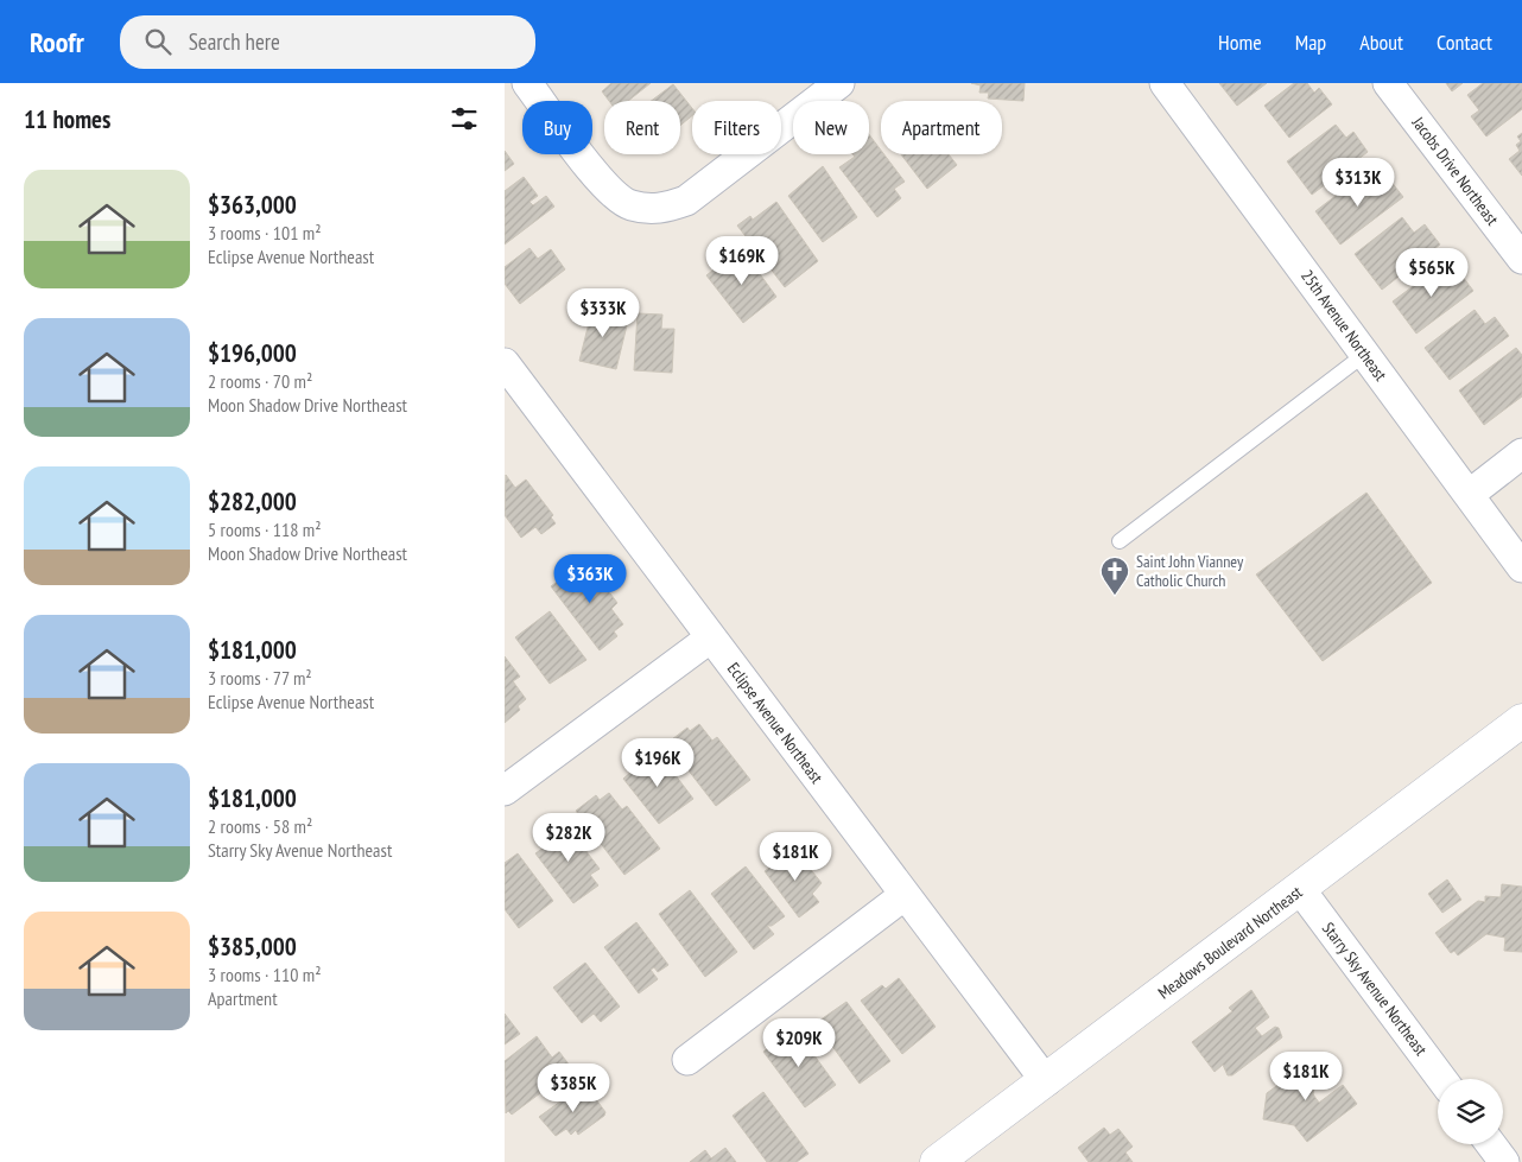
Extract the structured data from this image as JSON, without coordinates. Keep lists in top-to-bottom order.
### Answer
{
  "streets": {
    "street": [
      "Jacobs Drive Northeast",
      "25th Avenue Northeast",
      "Eclipse Avenue Northeast",
      "Meadows Boulevard Northeast",
      "Starry Sky Avenue Northeast"
    ]
  },
  "crossings": [
    ["Eclipse Avenue Northeast", "Meadows Boulevard Northeast"],
    ["Meadows Boulevard Northeast", "Starry Sky Avenue Northeast"]
  ],
  "places": {
    "church": ["Saint John Vianney Catholic Church"]
  },
  "page": {
    "header": "Roofr",
    "search": "Search here",
    "nav": [
      "Home",
      "Map",
      "About",
      "Contact"
    ],
    "heading": "11 homes",
    "chip": [
      "Buy",
      "Rent",
      "Filters",
      "New",
      "Apartment"
    ],
    "list": [
      {
        "name": "$363,000",
        "note": "3 rooms · 101 m² · Eclipse Avenue Northeast"
      },
      {
        "name": "$196,000",
        "note": "2 rooms · 70 m² · Moon Shadow Drive Northeast"
      },
      {
        "name": "$282,000",
        "note": "5 rooms · 118 m² · Moon Shadow Drive Northeast"
      },
      {
        "name": "$181,000",
        "note": "3 rooms · 77 m² · Eclipse Avenue Northeast"
      },
      {
        "name": "$181,000",
        "note": "2 rooms · 58 m² · Starry Sky Avenue Northeast"
      },
      {
        "name": "$385,000",
        "note": "3 rooms · 110 m² · Apartment"
      }
    ],
    "price": [
      "$313K",
      "$169K",
      "$565K",
      "$333K",
      "$363K",
      "$196K",
      "$282K",
      "$181K",
      "$209K",
      "$181K",
      "$385K"
    ]
  }
}
